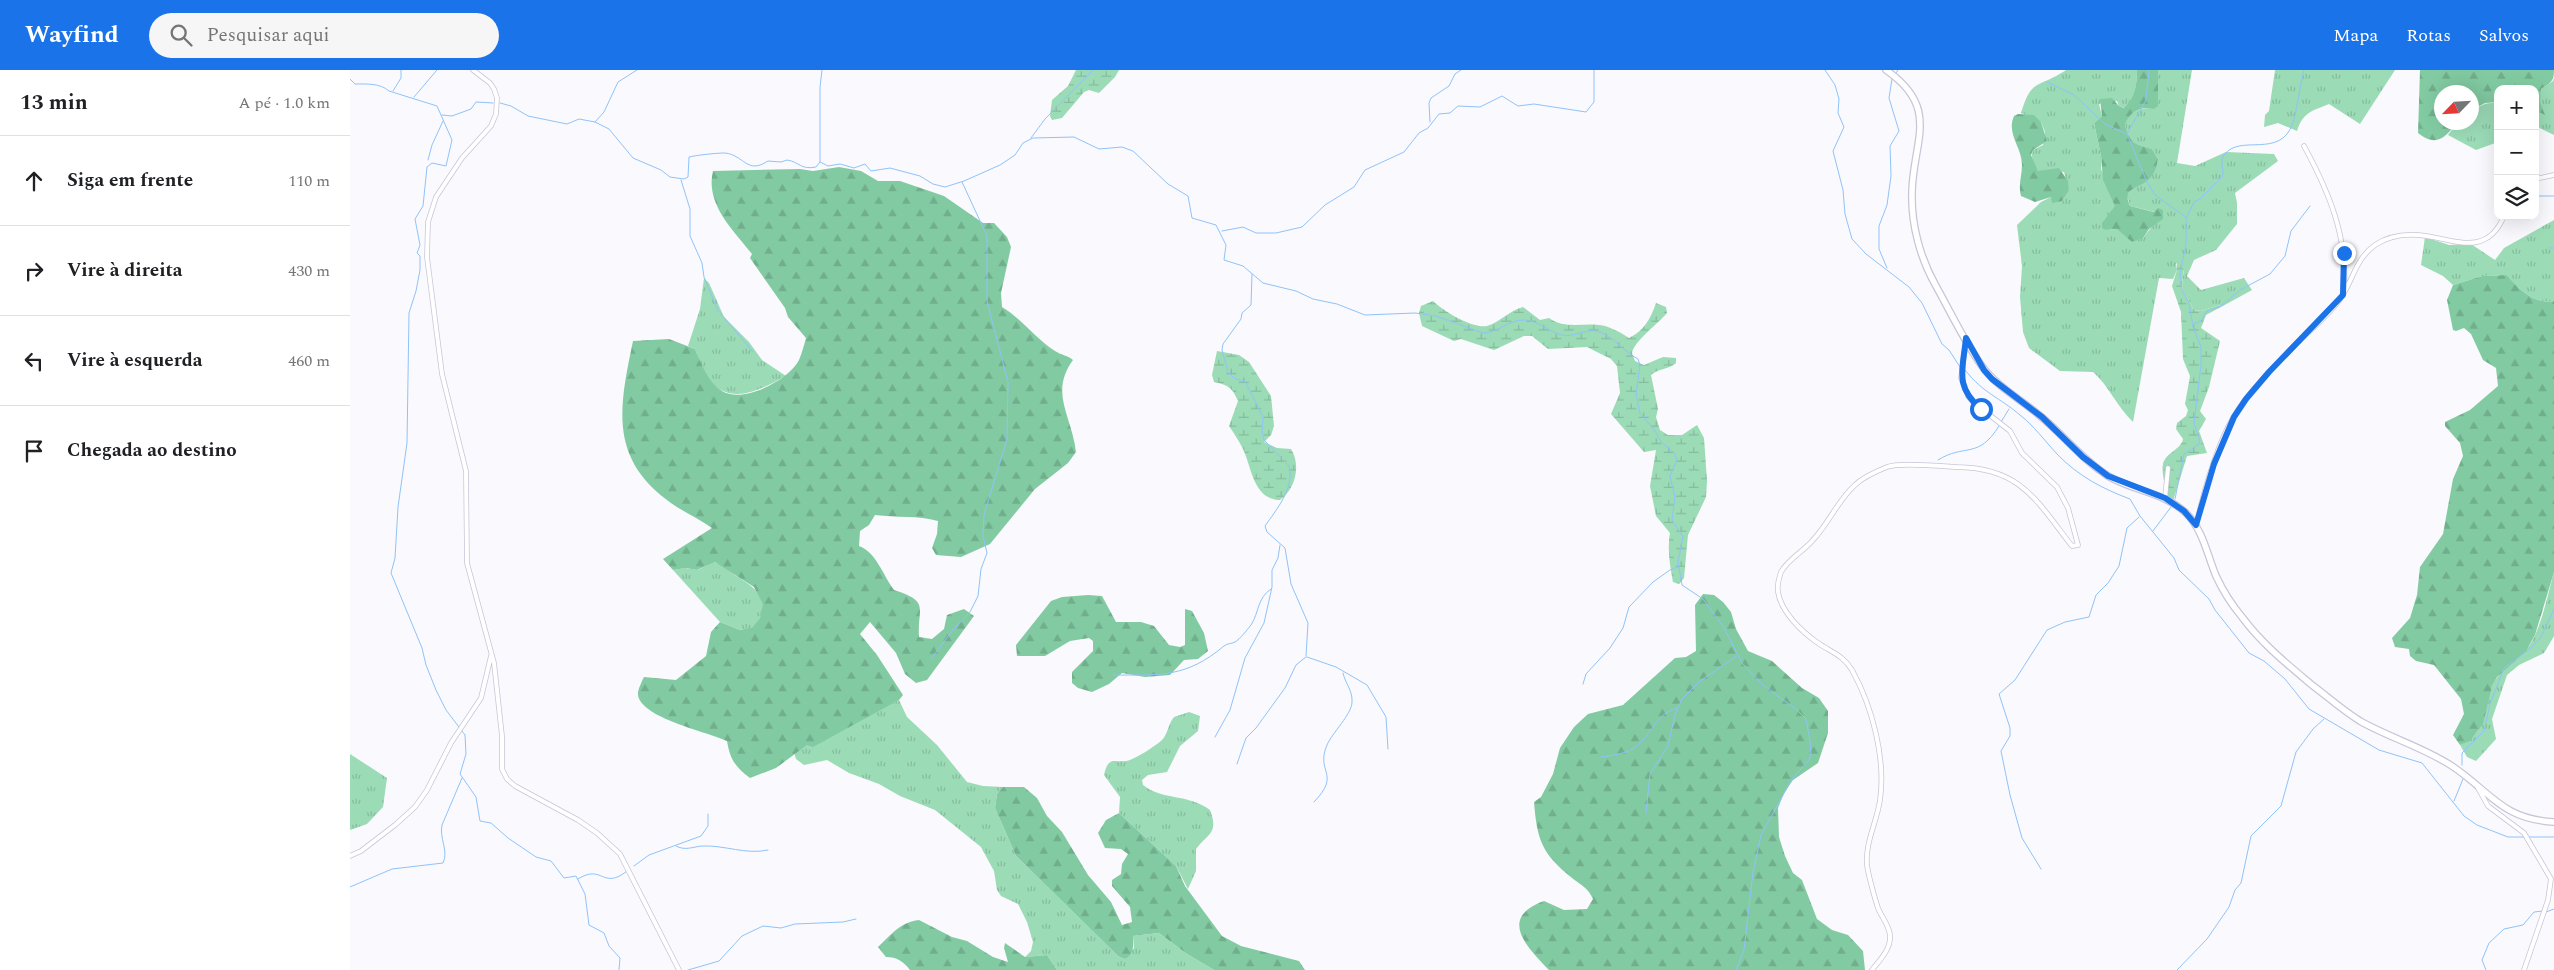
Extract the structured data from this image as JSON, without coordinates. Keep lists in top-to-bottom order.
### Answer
{
  "north": "bottom left",
  "page": {
    "header": "Wayfind",
    "search": "Pesquisar aqui",
    "nav": ["Mapa", "Rotas", "Salvos"],
    "heading": ["13 min", "A pé · 1.0 km"],
    "map_buttons": ["+", "−"],
    "list": [
      ["Siga em frente", "110 m"],
      ["Vire à direita", "430 m"],
      ["Vire à esquerda", "460 m"],
      "Chegada ao destino"
    ]
  }
}
